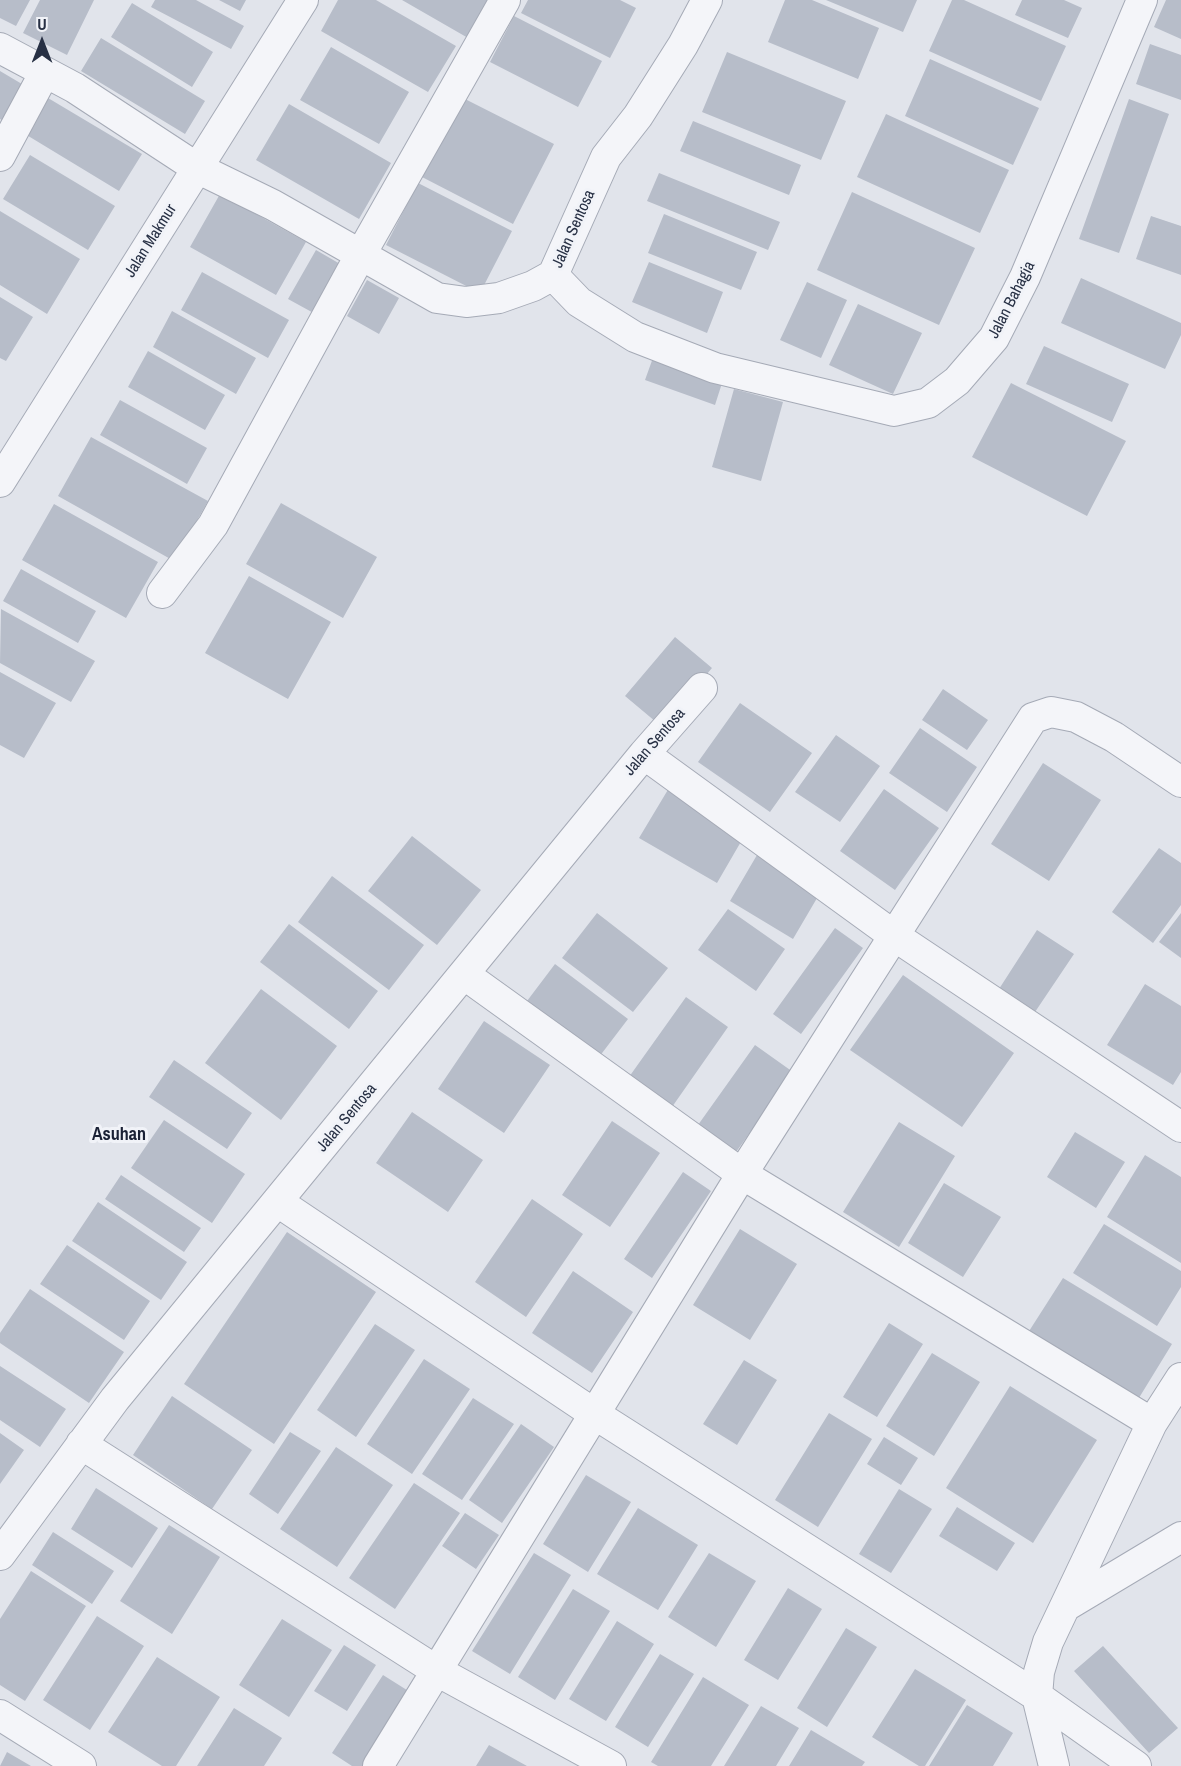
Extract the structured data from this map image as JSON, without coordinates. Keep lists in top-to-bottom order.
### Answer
{
  "streets": {
    "street": ["Jalan Sentosa", "Jalan Makmur", "Jalan Bahagia"]
  },
  "crossings": [
    ["Jalan Sentosa", "Jalan Makmur"],
    ["Jalan Sentosa", "Jalan Bahagia"]
  ],
  "districts": ["Asuhan"],
  "north": "top"
}
